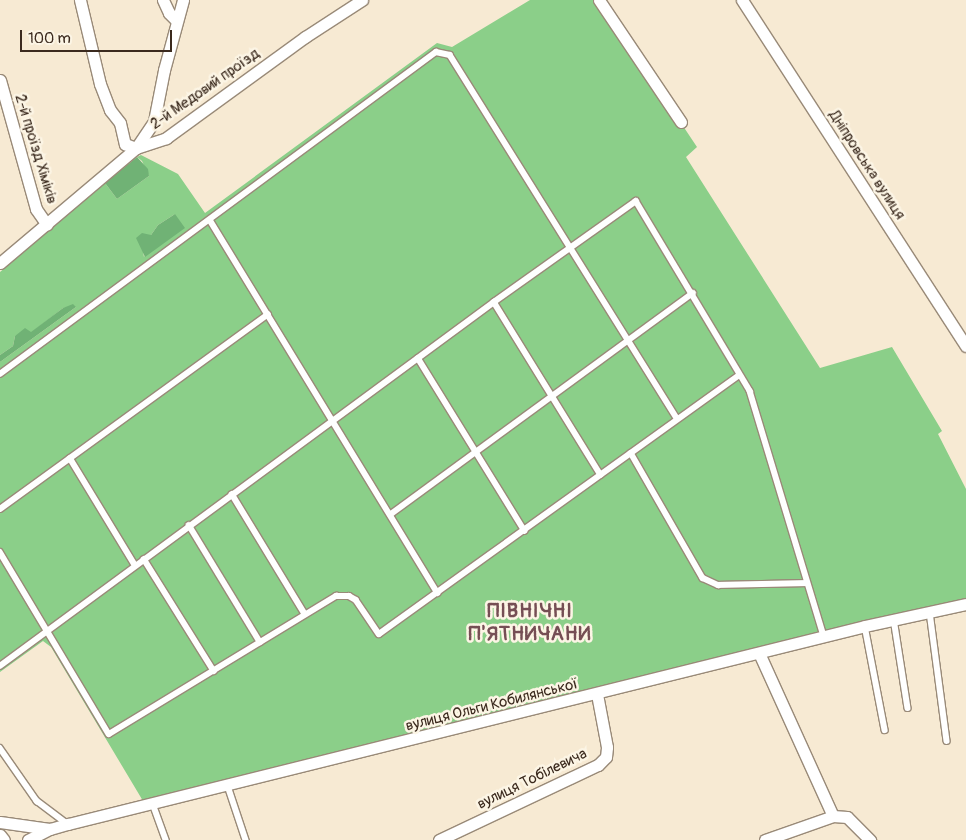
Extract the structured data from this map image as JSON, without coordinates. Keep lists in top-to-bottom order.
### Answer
{
  "streets": {
    "street": [
      "2-й Медовий проїзд",
      "2-й проїзд Хіміків",
      "Дніпровська вулиця",
      "вулиця Ольги Кобилянської",
      "вулиця Тобілевича"
    ]
  },
  "crossings": [
    ["2-й Медовий проїзд", "2-й проїзд Хіміків"],
    ["вулиця Ольги Кобилянської", "вулиця Тобілевича"]
  ],
  "districts": ["ПІВНІЧНІ П'ЯТНИЧАНИ"],
  "scale_bar": "100 m"
}
